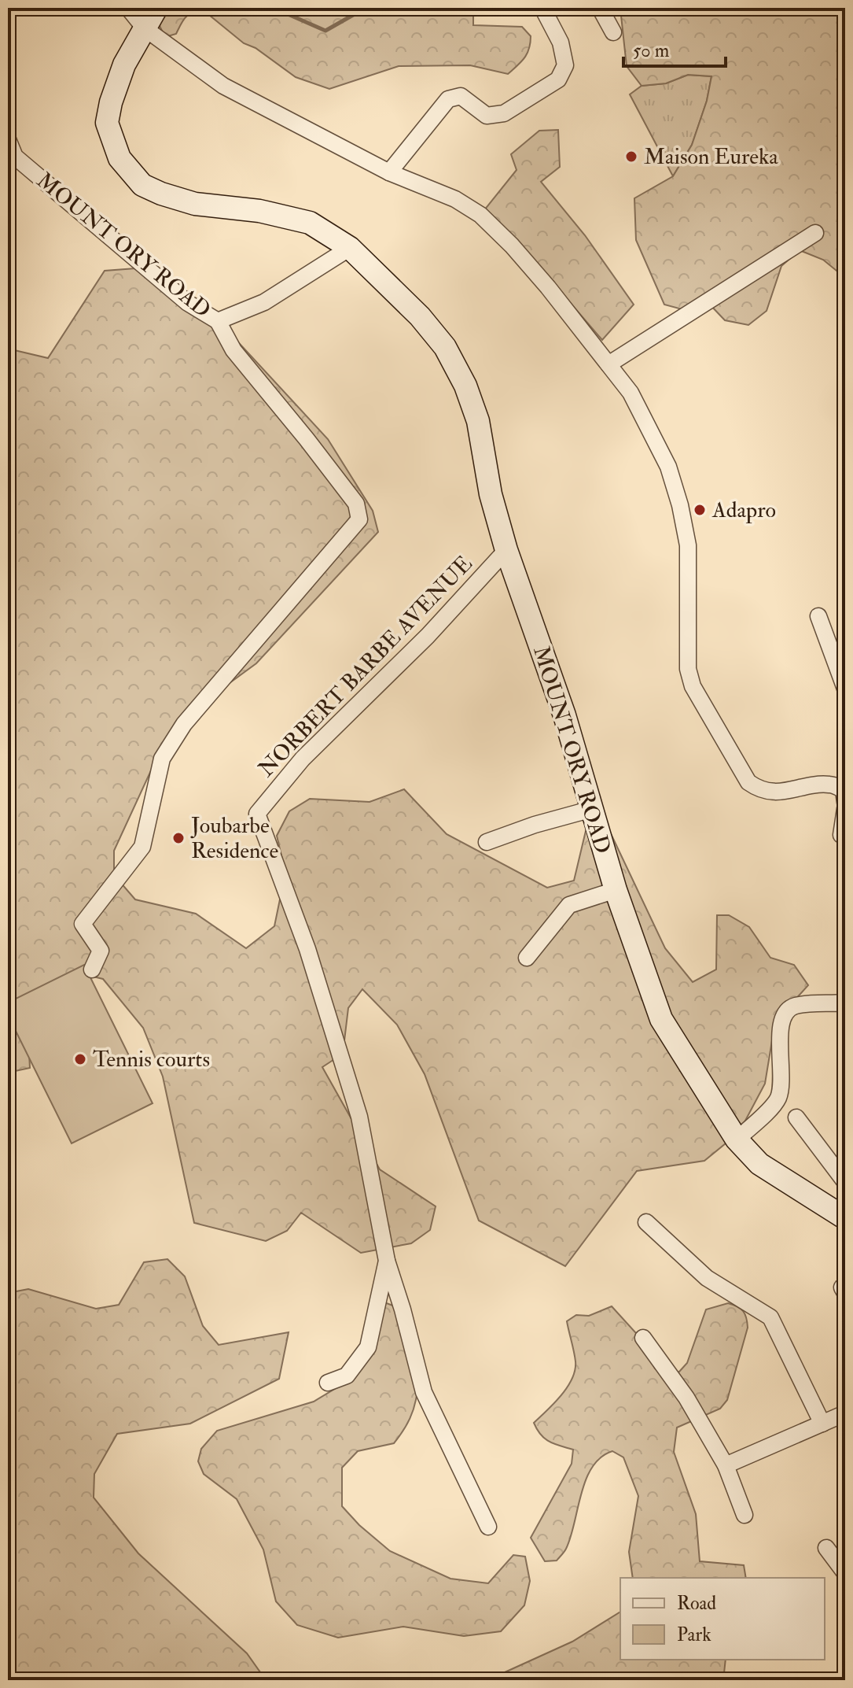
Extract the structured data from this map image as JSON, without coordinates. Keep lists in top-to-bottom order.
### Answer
{
  "streets": {
    "main road": ["MOUNT ORY ROAD"],
    "street": ["NORBERT BARBE AVENUE"]
  },
  "crossings": [
    ["MOUNT ORY ROAD", "NORBERT BARBE AVENUE"]
  ],
  "places": [
    "Maison Eureka",
    "Adapro",
    "Joubarbe Residence",
    "Tennis courts"
  ],
  "legend": ["Road", "Park"],
  "scale_bar": "50 m"
}
